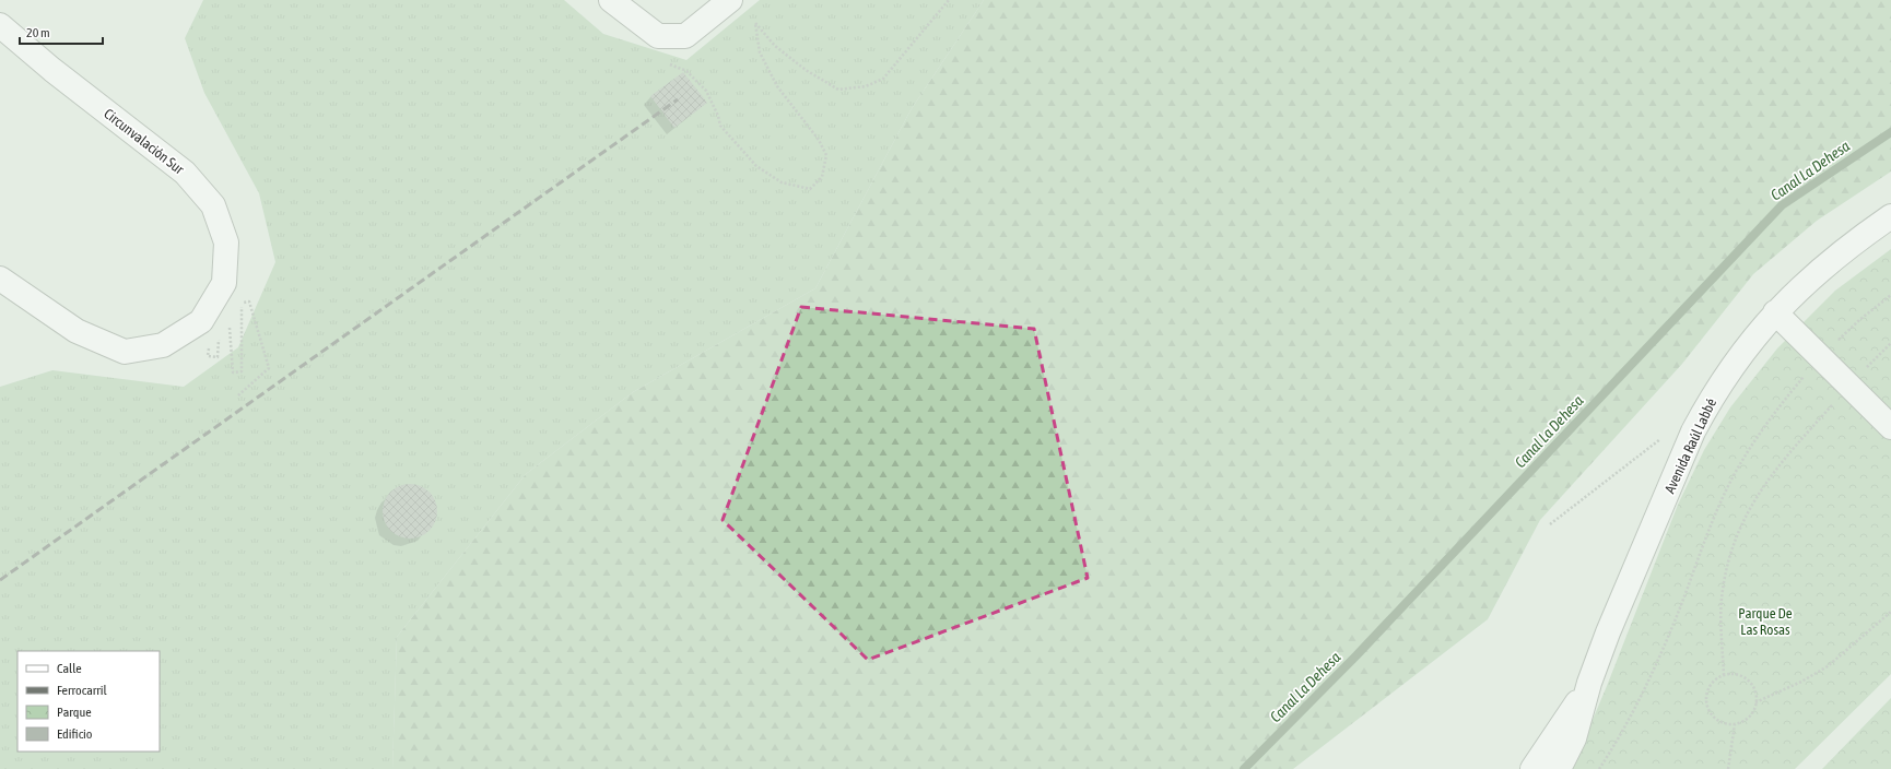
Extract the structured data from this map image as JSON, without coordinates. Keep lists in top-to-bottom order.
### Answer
{
  "streets": {
    "street": ["Circunvalación Sur", "Avenida Raúl Labbé"]
  },
  "water": ["Canal La Dehesa"],
  "parks": ["Parque De Las Rosas"],
  "legend": [
    "Calle",
    "Ferrocarril",
    "Parque",
    "Edificio"
  ],
  "scale_bar": "20 m"
}
